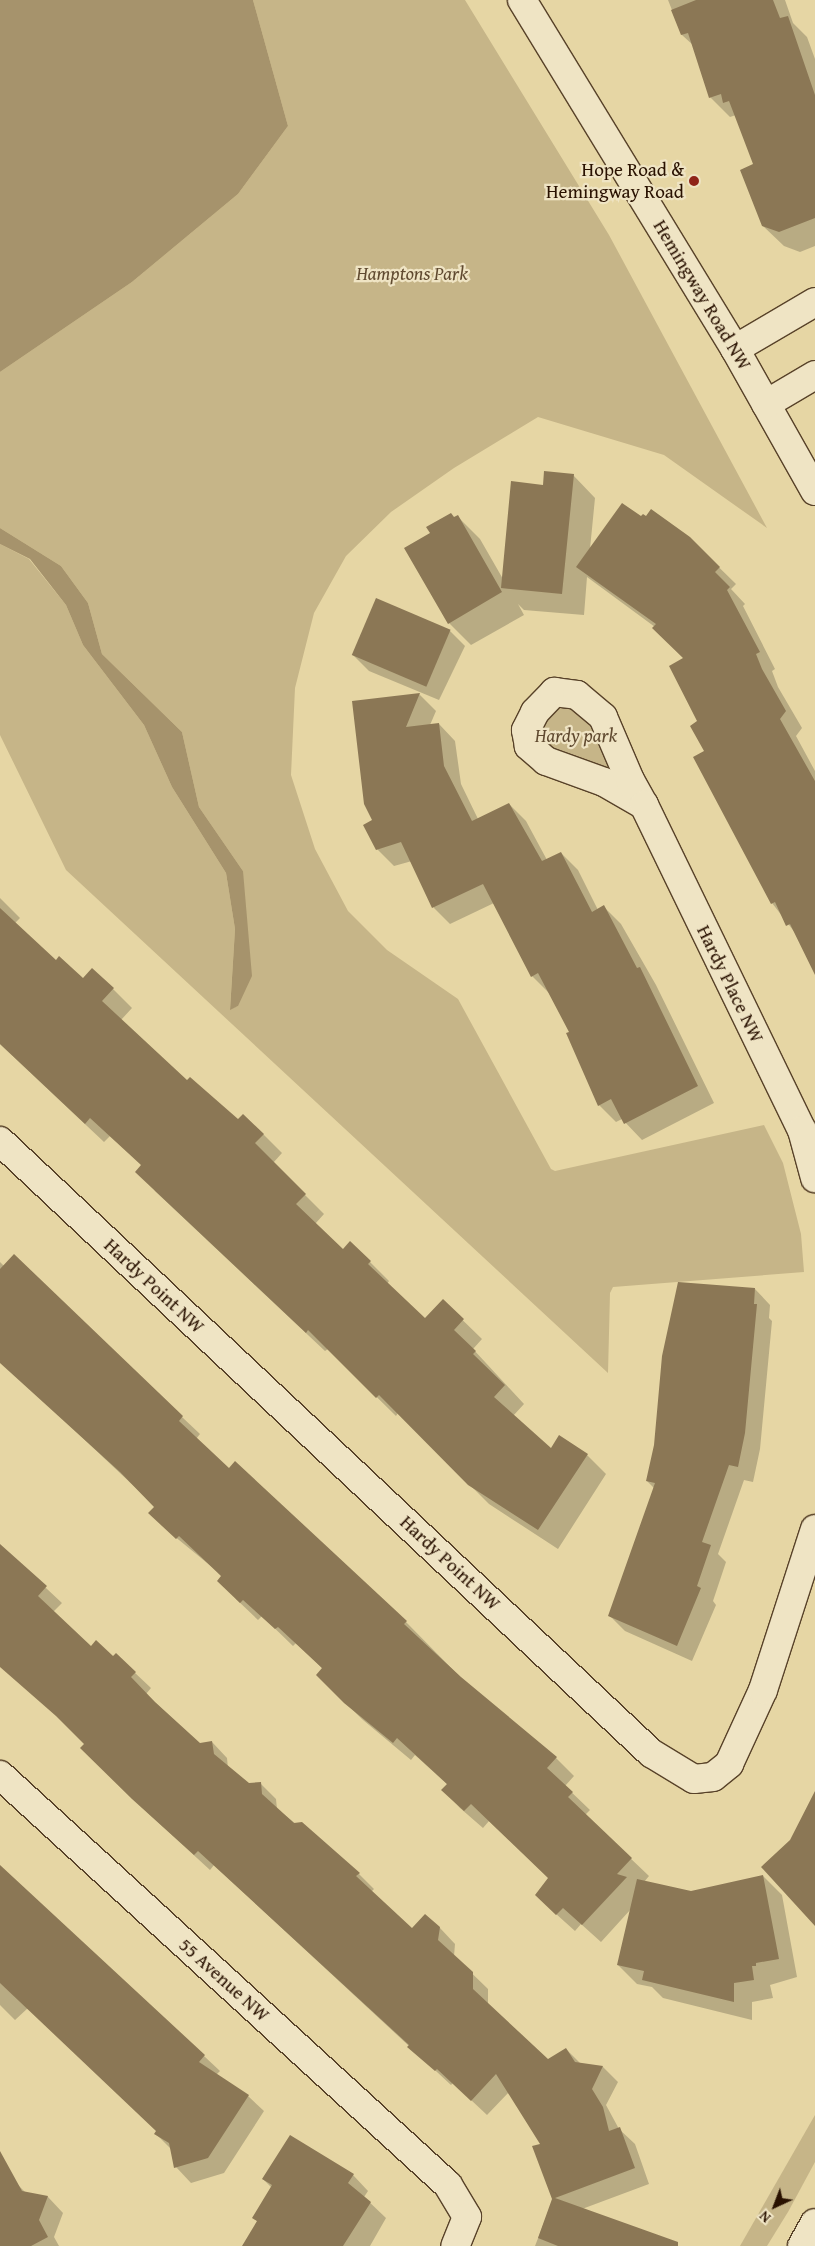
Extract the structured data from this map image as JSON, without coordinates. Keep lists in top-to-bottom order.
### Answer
{
  "streets": {
    "street": [
      "Hemingway Road NW",
      "Hardy Place NW",
      "Hardy Point NW",
      "55 Avenue NW"
    ]
  },
  "parks": ["Hamptons Park", "Hardy park"],
  "places": ["Hope Road & Hemingway Road"],
  "north": "bottom left"
}
